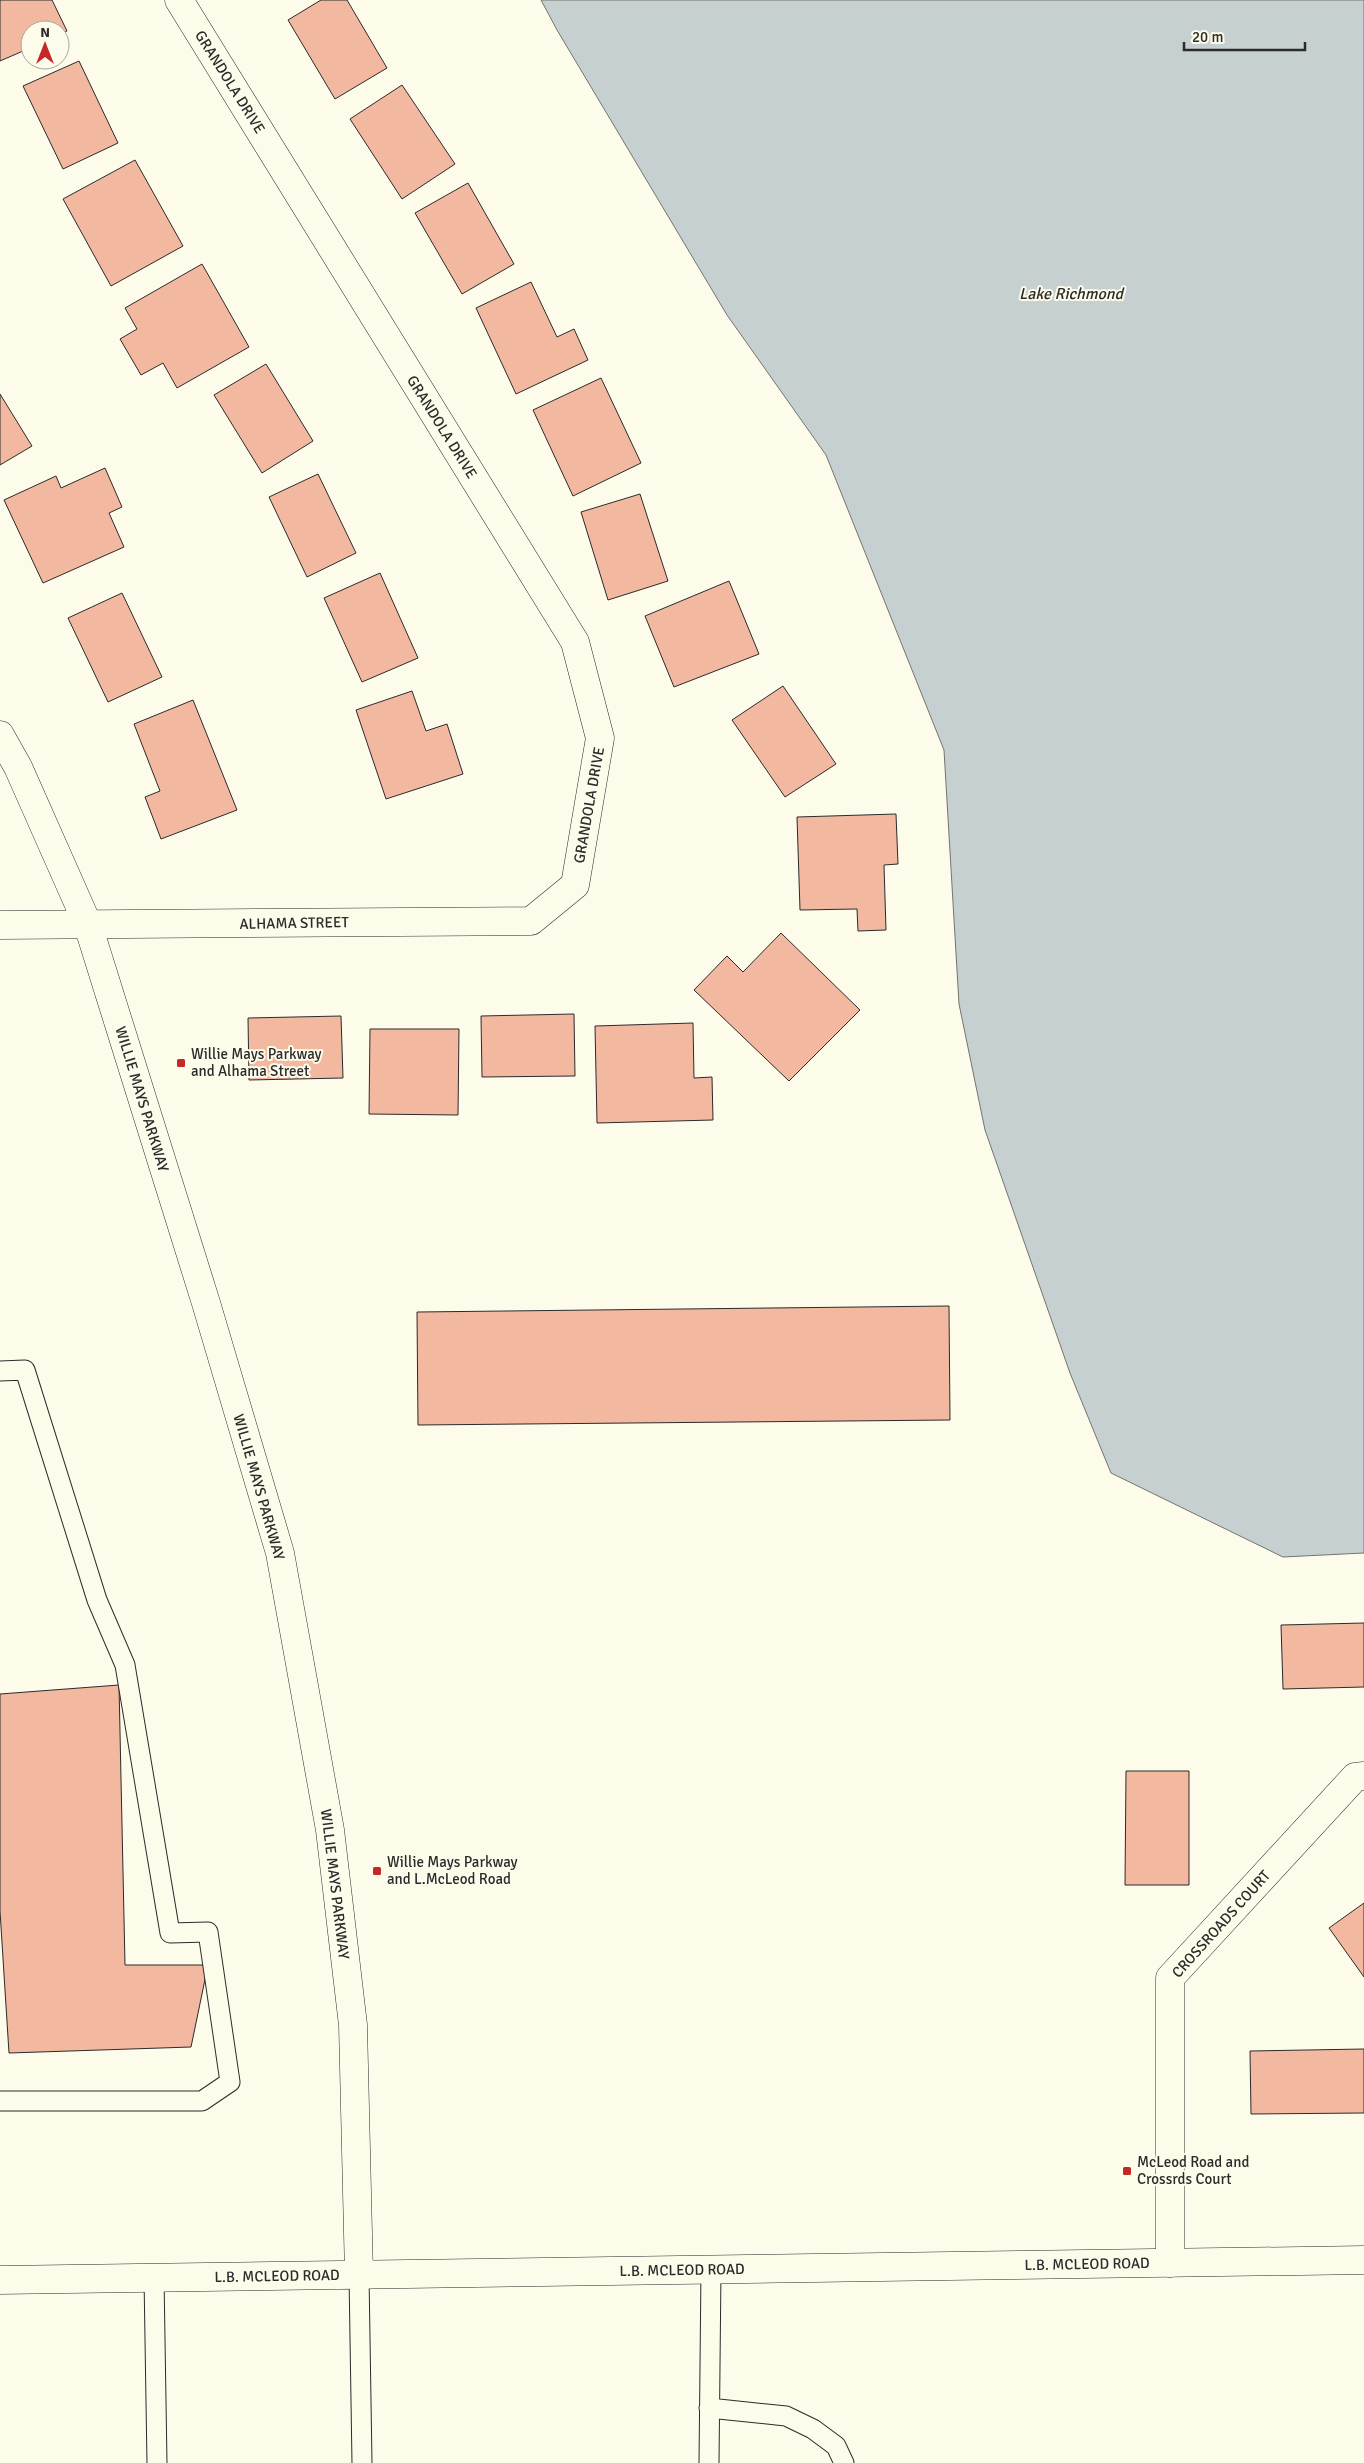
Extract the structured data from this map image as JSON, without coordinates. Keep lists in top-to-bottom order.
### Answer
{
  "streets": {
    "street": [
      "GRANDOLA DRIVE",
      "ALHAMA STREET",
      "WILLIE MAYS PARKWAY",
      "CROSSROADS COURT",
      "L.B. MCLEOD ROAD"
    ]
  },
  "crossings": [
    ["GRANDOLA DRIVE", "ALHAMA STREET"],
    ["ALHAMA STREET", "WILLIE MAYS PARKWAY"],
    ["WILLIE MAYS PARKWAY", "L.B. MCLEOD ROAD"],
    ["CROSSROADS COURT", "L.B. MCLEOD ROAD"]
  ],
  "water": ["Lake Richmond"],
  "places": {
    "transit": ["Willie Mays Parkway and Alhama Street", "Willie Mays Parkway and L.McLeod Road", "McLeod Road and Crossrds Court"]
  },
  "scale_bar": "20 m",
  "north": "top"
}
